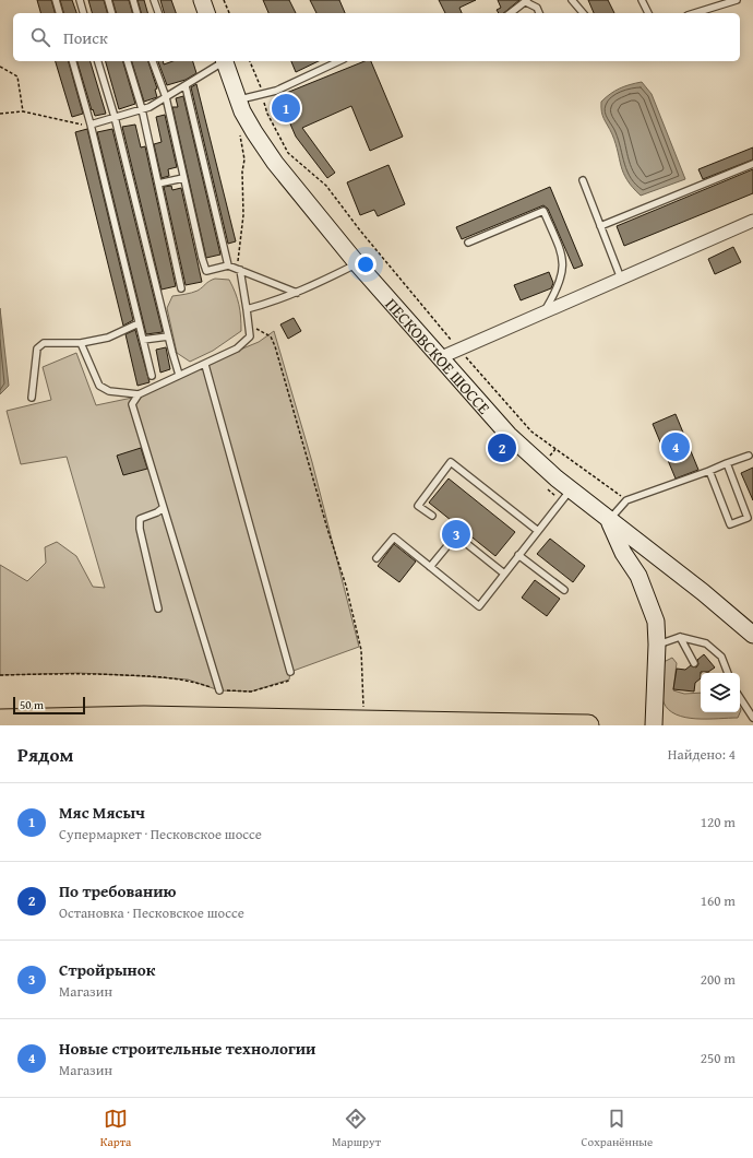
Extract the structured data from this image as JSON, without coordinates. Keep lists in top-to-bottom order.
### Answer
{
  "streets": {
    "street": ["ПЕСКОВСКОЕ ШОССЕ"]
  },
  "scale_bar": "50 m",
  "page": {
    "search": "Поиск",
    "pins": [
      "1",
      "4",
      "2",
      "3"
    ],
    "scale": "50 m",
    "heading": ["Рядом", "Найдено: 4"],
    "list": [
      {
        "mark": "1",
        "name": "Мяс Мясыч",
        "note": "Супермаркет · Песковское шоссе",
        "value": "120 m"
      },
      {
        "mark": "2",
        "name": "По требованию",
        "note": "Остановка · Песковское шоссе",
        "value": "160 m"
      },
      {
        "mark": "3",
        "name": "Стройрынок",
        "note": "Магазин",
        "value": "200 m"
      },
      {
        "mark": "4",
        "name": "Новые строительные технологии",
        "note": "Магазин",
        "value": "250 m"
      }
    ],
    "nav": ["Карта", "Маршрут", "Сохранённые"]
  }
}
